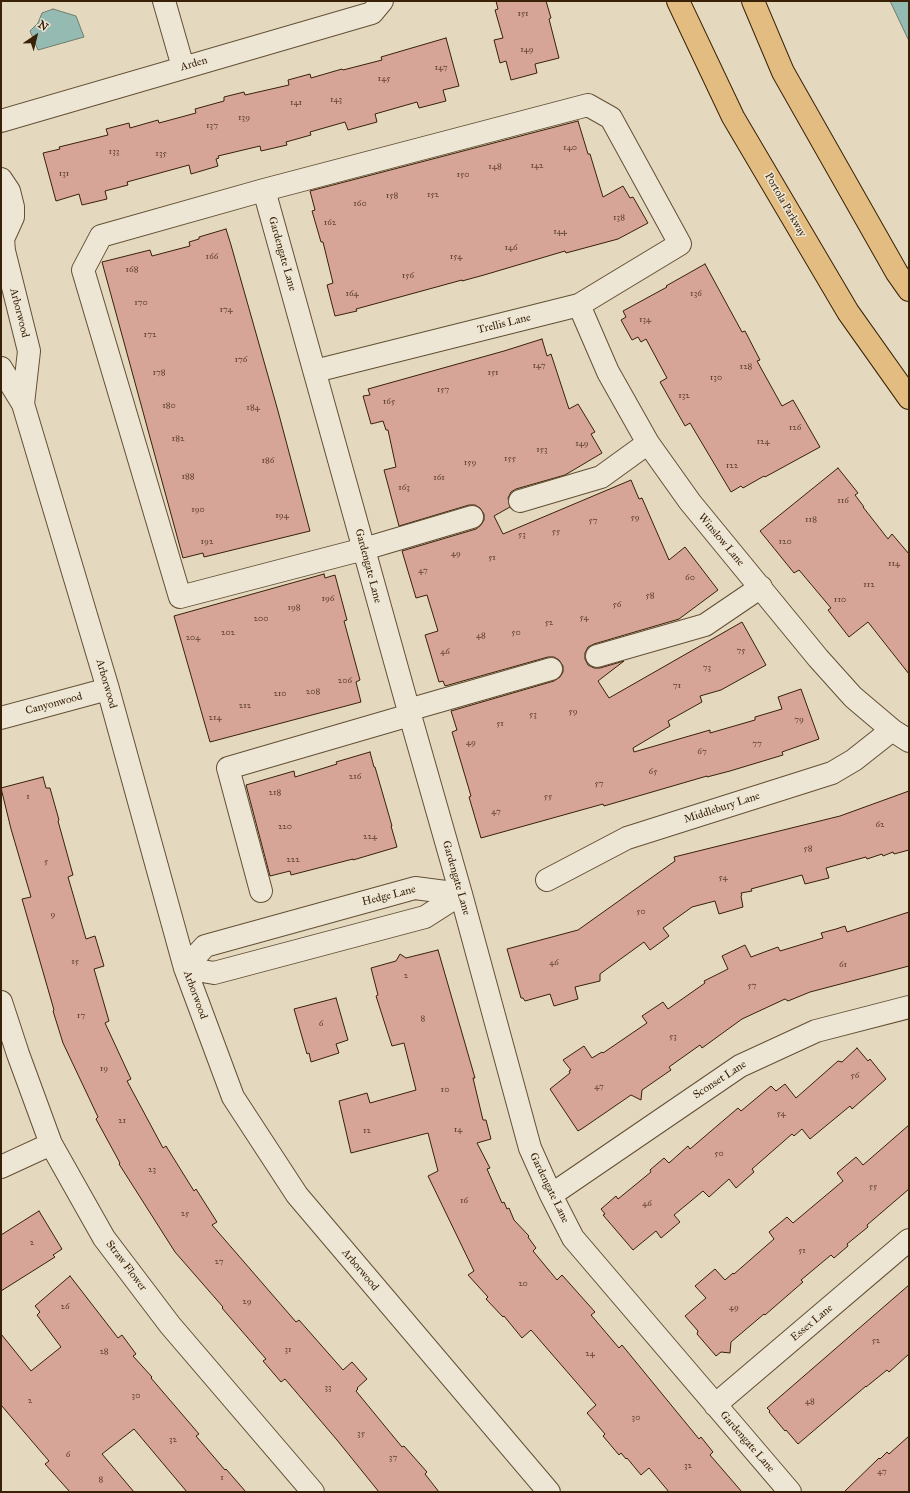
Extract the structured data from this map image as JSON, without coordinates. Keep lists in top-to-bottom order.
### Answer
{
  "streets": {
    "main road": ["Portola Parkway"],
    "street": [
      "Arden",
      "Gardengate Lane",
      "Arborwood",
      "Trellis Lane",
      "Winslow Lane",
      "Canyonwood",
      "Middlebury Lane",
      "Hedge Lane",
      "Sconset Lane",
      "Straw Flower",
      "Essex Lane"
    ]
  },
  "crossings": [
    ["Gardengate Lane", "Trellis Lane"],
    ["Gardengate Lane", "Hedge Lane"],
    ["Gardengate Lane", "Sconset Lane"],
    ["Gardengate Lane", "Essex Lane"],
    ["Arborwood", "Canyonwood"],
    ["Arborwood", "Hedge Lane"],
    ["Trellis Lane", "Winslow Lane"],
    ["Winslow Lane", "Middlebury Lane"]
  ],
  "house_numbers": [
    "151",
    "149",
    "147",
    "145",
    "143",
    "141",
    "139",
    "137",
    "140",
    "133",
    "135",
    "142",
    "148",
    "131",
    "150",
    "152",
    "158",
    "160",
    "138",
    "162",
    "144",
    "146",
    "166",
    "154",
    "168",
    "156",
    "164",
    "136",
    "170",
    "174",
    "134",
    "172",
    "176",
    "147",
    "128",
    "178",
    "151",
    "130",
    "157",
    "132",
    "165",
    "180",
    "184",
    "126",
    "182",
    "124",
    "149",
    "153",
    "155",
    "186",
    "159",
    "122",
    "188",
    "161",
    "163",
    "116",
    "190",
    "194",
    "59",
    "118",
    "57",
    "55",
    "53",
    "192",
    "120",
    "49",
    "51",
    "114",
    "47",
    "60",
    "112",
    "58",
    "196",
    "110",
    "56",
    "198",
    "54",
    "200",
    "52",
    "202",
    "50",
    "48",
    "204",
    "75",
    "46",
    "73",
    "206",
    "71",
    "208",
    "210",
    "212",
    "59",
    "53",
    "214",
    "79",
    "51",
    "49",
    "77",
    "67",
    "65",
    "216",
    "57",
    "218",
    "1",
    "55",
    "47",
    "62",
    "220",
    "224",
    "58",
    "222",
    "5",
    "54",
    "50",
    "9",
    "15",
    "46",
    "61",
    "2",
    "57",
    "17",
    "8",
    "6",
    "53",
    "19",
    "56",
    "47",
    "10",
    "54",
    "21",
    "14",
    "12",
    "50",
    "23",
    "55",
    "16",
    "46",
    "25",
    "2",
    "51",
    "27",
    "20",
    "29",
    "26",
    "49",
    "52",
    "31",
    "28",
    "24",
    "33",
    "30",
    "2",
    "48",
    "30",
    "35",
    "32",
    "6",
    "37",
    "32",
    "47",
    "1",
    "8"
  ],
  "north": "top right"
}
